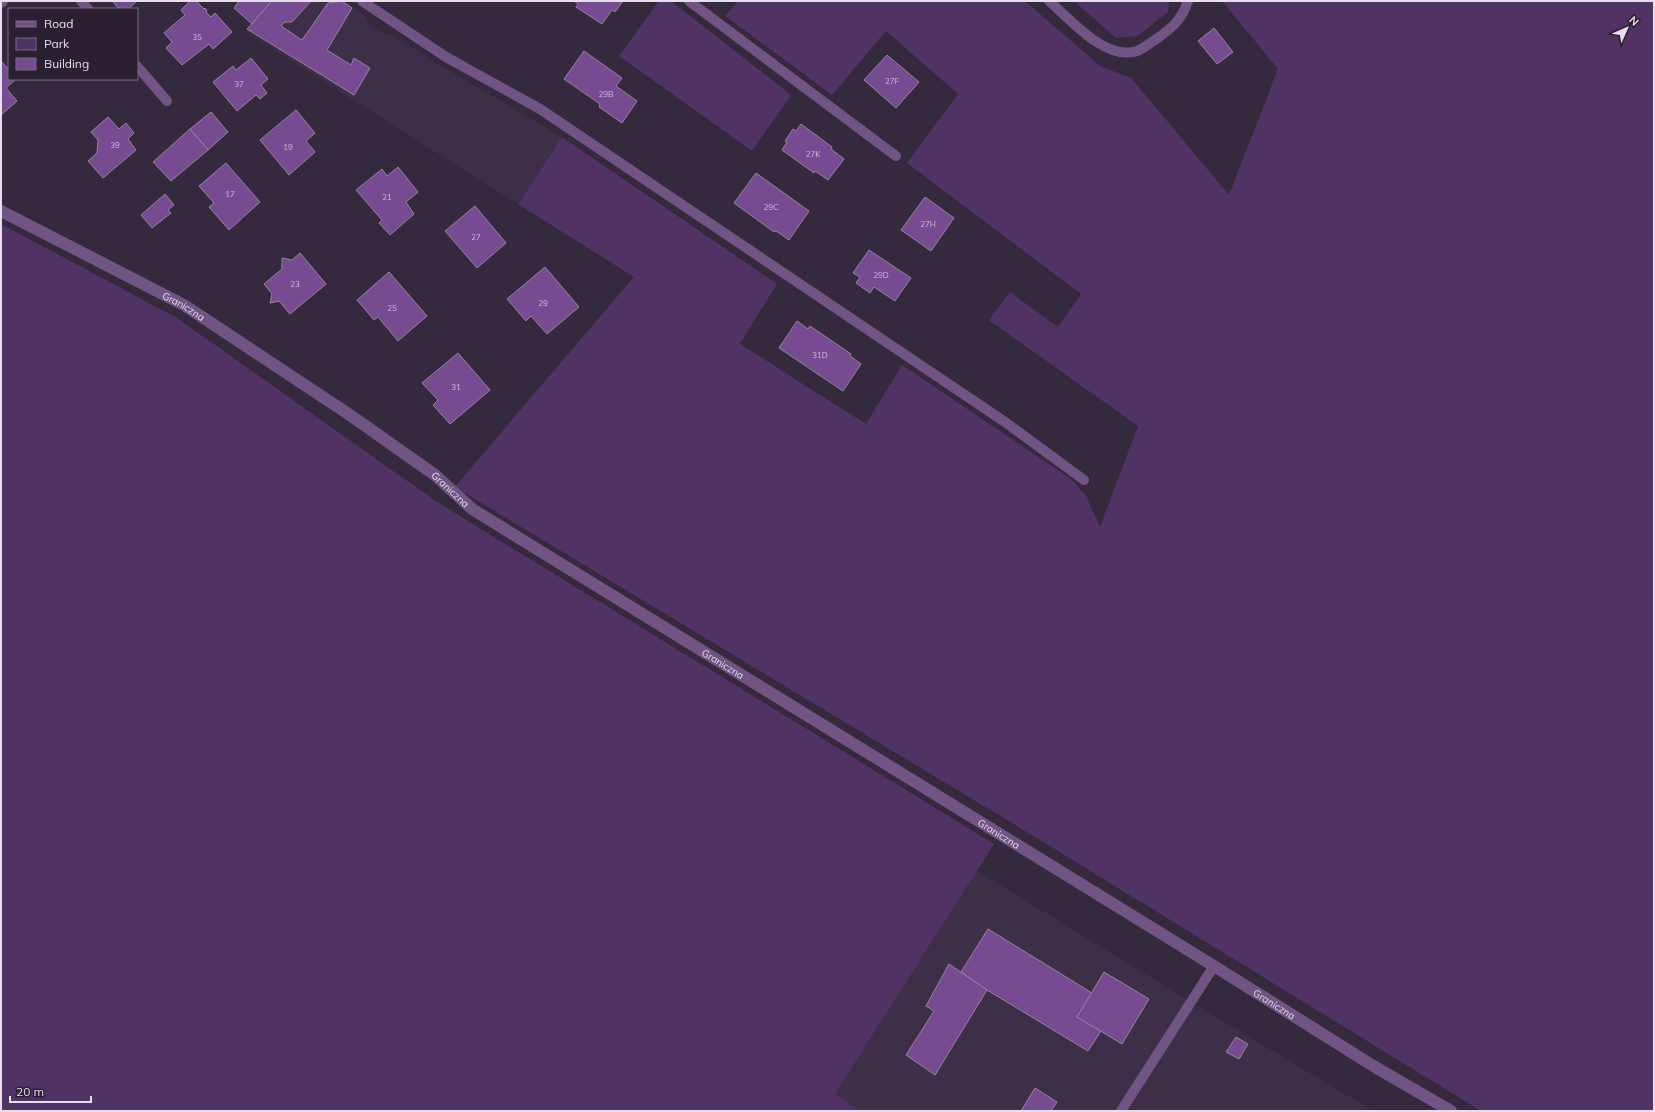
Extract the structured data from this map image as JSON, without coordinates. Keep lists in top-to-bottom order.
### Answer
{
  "streets": {
    "street": ["Graniczna"]
  },
  "house_numbers": [
    "35",
    "27F",
    "37",
    "29B",
    "39",
    "19",
    "27K",
    "17",
    "21",
    "29C",
    "27H",
    "27",
    "29D",
    "23",
    "29",
    "25",
    "31D",
    "31"
  ],
  "legend": ["Road", "Park", "Building"],
  "scale_bar": "20 m",
  "north": "top right"
}
